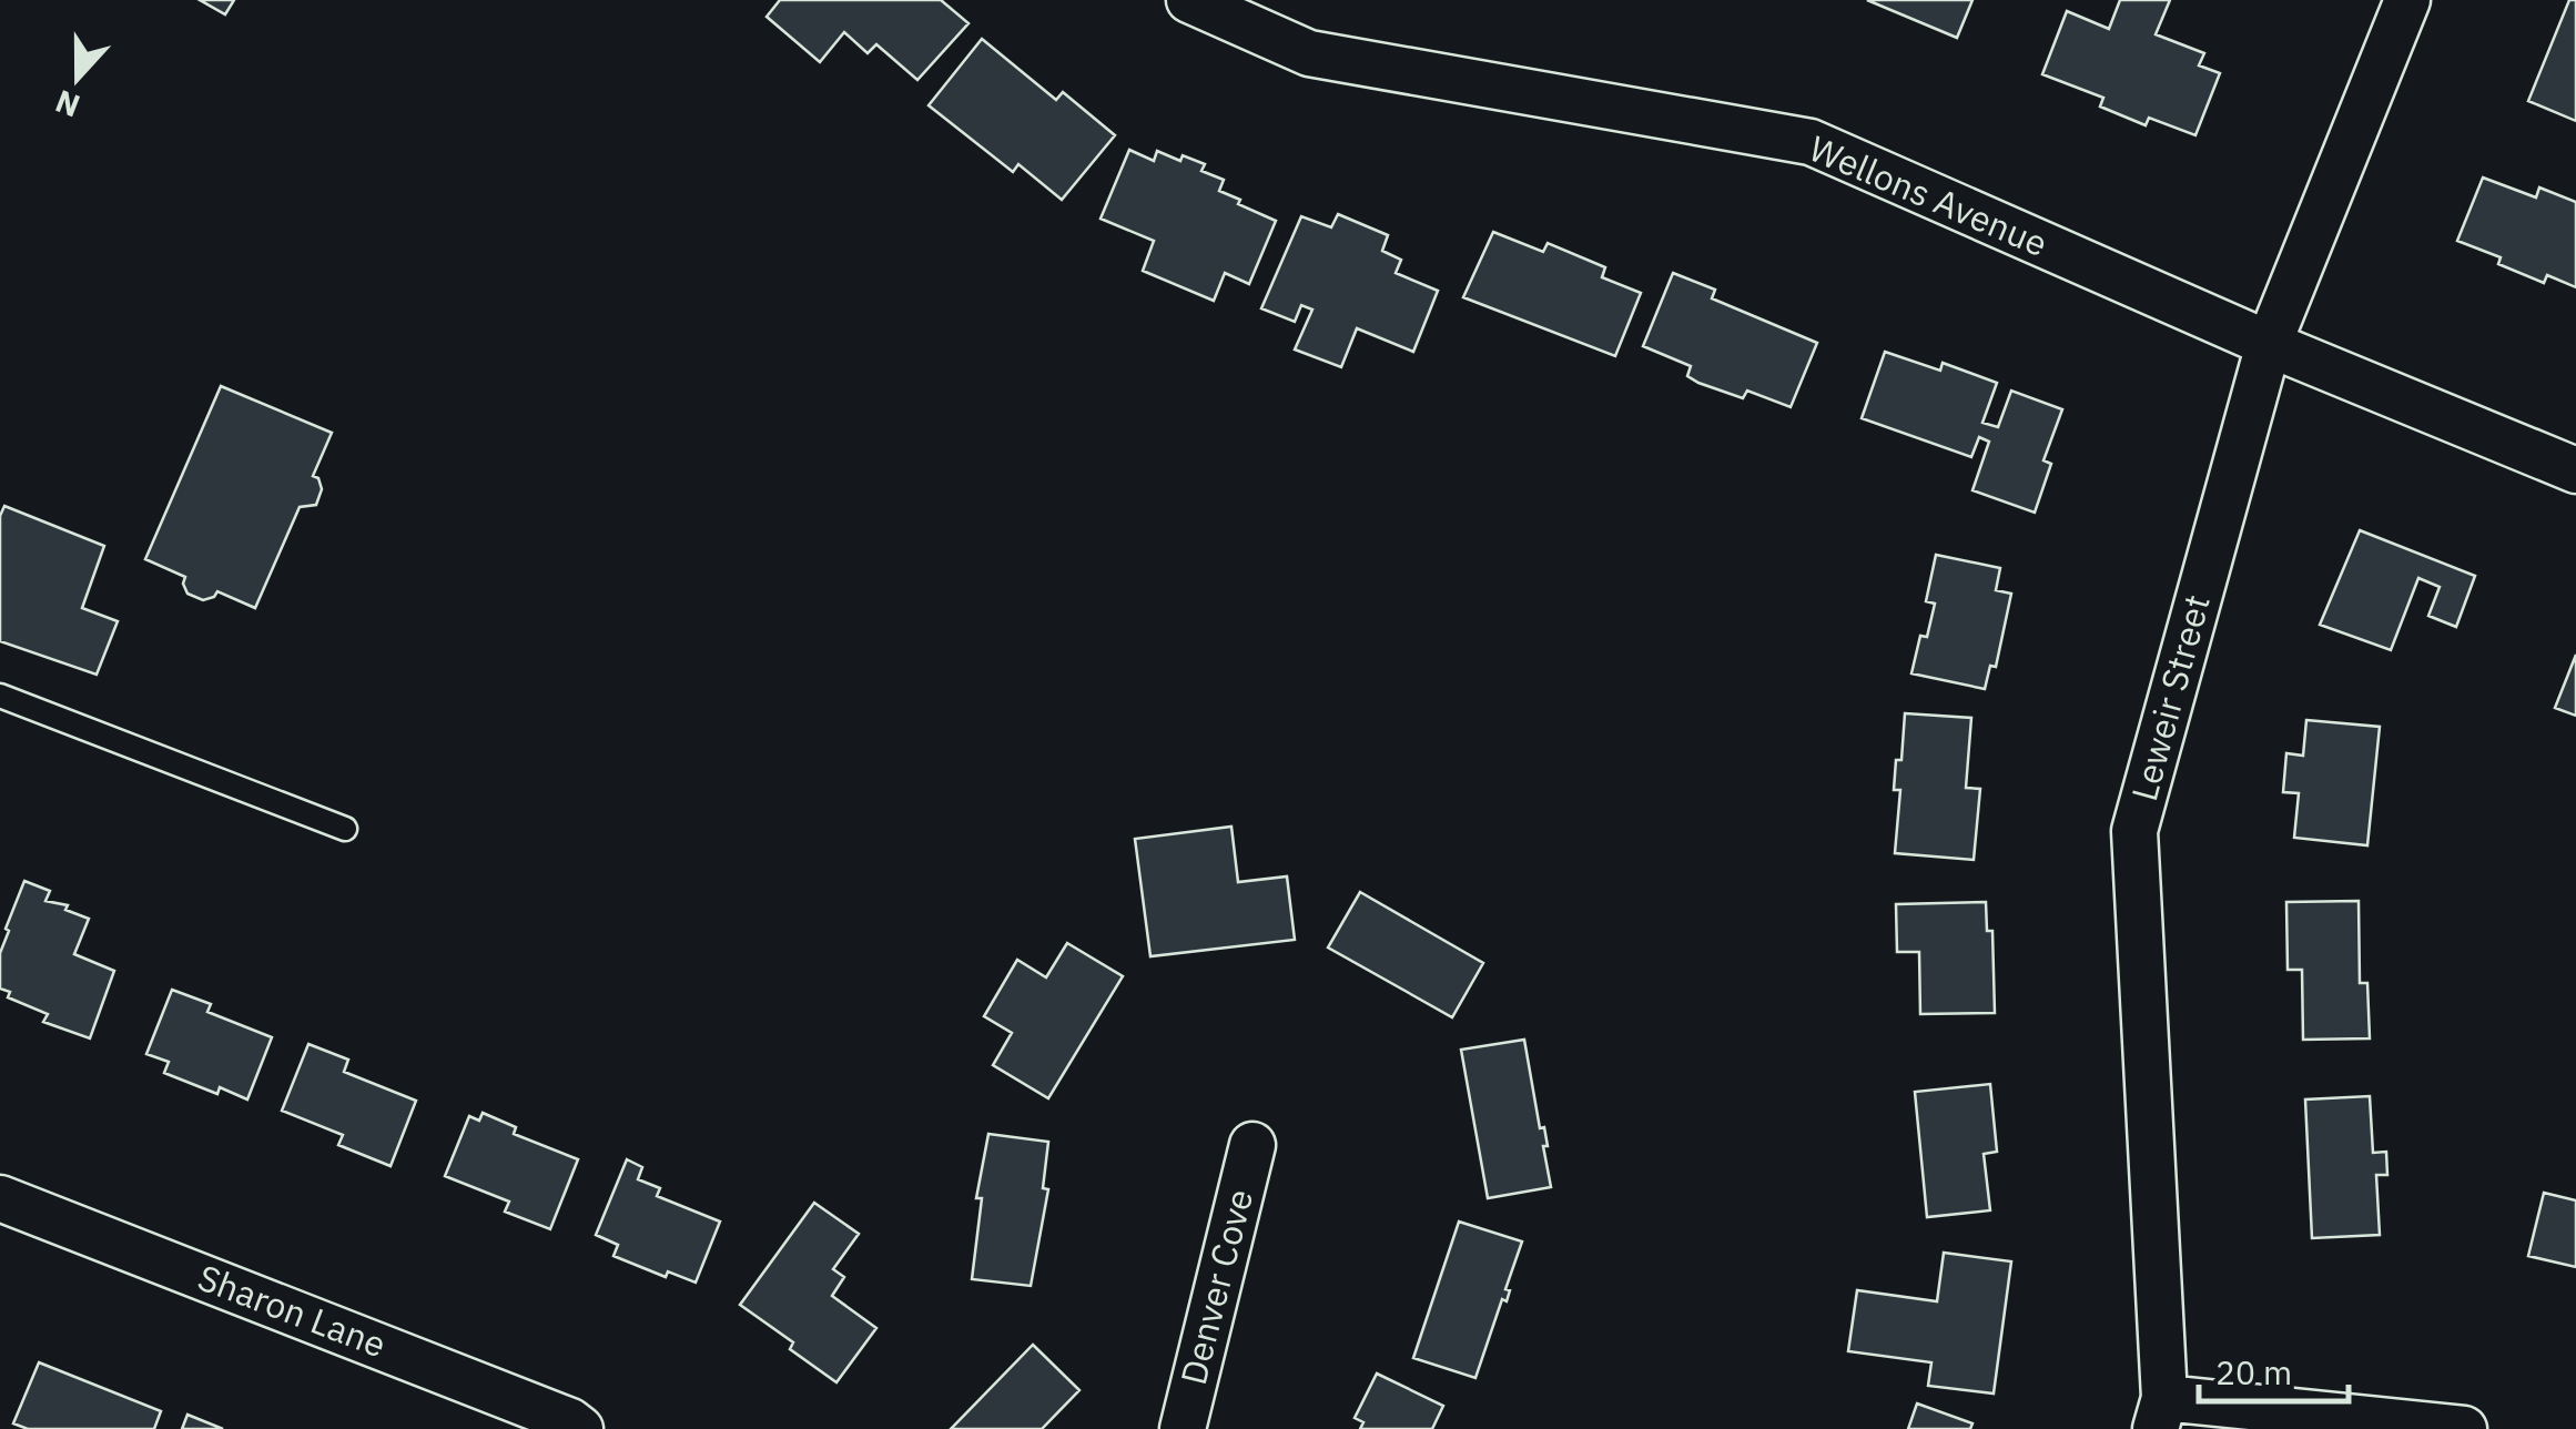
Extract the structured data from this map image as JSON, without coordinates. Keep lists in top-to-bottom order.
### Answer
{
  "streets": {
    "street": [
      "Wellons Avenue",
      "Leweir Street",
      "Denver Cove",
      "Sharon Lane"
    ]
  },
  "crossings": [
    ["Wellons Avenue", "Leweir Street"]
  ],
  "scale_bar": "20 m",
  "north": "bottom"
}
